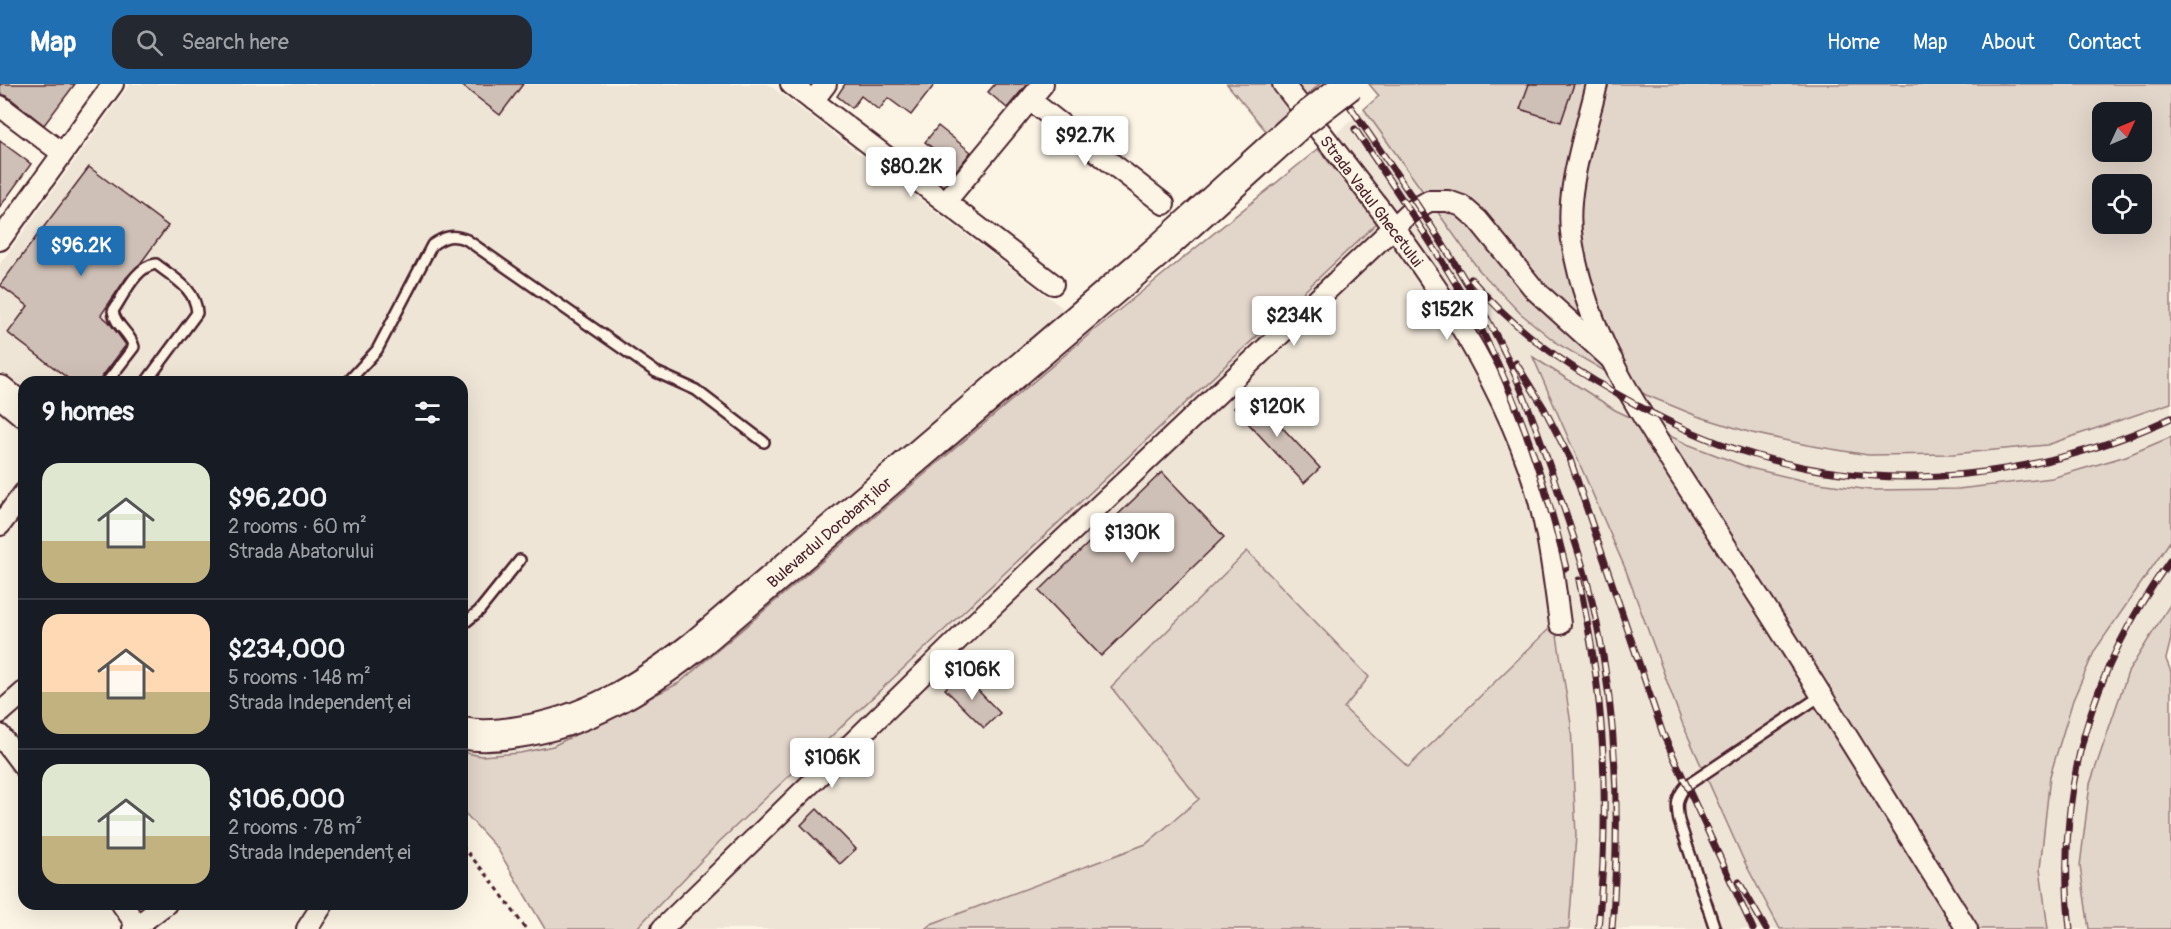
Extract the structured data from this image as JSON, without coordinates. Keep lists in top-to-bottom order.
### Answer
{
  "streets": {
    "main road": ["Bulevardul Dorobanților"],
    "street": ["Strada Vadul Ghecetului"]
  },
  "north": "top right",
  "page": {
    "header": "Map",
    "search": "Search here",
    "nav": [
      "Home",
      "Map",
      "About",
      "Contact"
    ],
    "price": [
      "$92.7K",
      "$80.2K",
      "$96.2K",
      "$152K",
      "$234K",
      "$120K",
      "$130K",
      "$106K",
      "$106K"
    ],
    "heading": "9 homes",
    "list": [
      {
        "name": "$96,200",
        "note": "2 rooms · 60 m² · Strada Abatorului"
      },
      {
        "name": "$234,000",
        "note": "5 rooms · 148 m² · Strada Independenței"
      },
      {
        "name": "$106,000",
        "note": "2 rooms · 78 m² · Strada Independenței"
      }
    ]
  }
}
